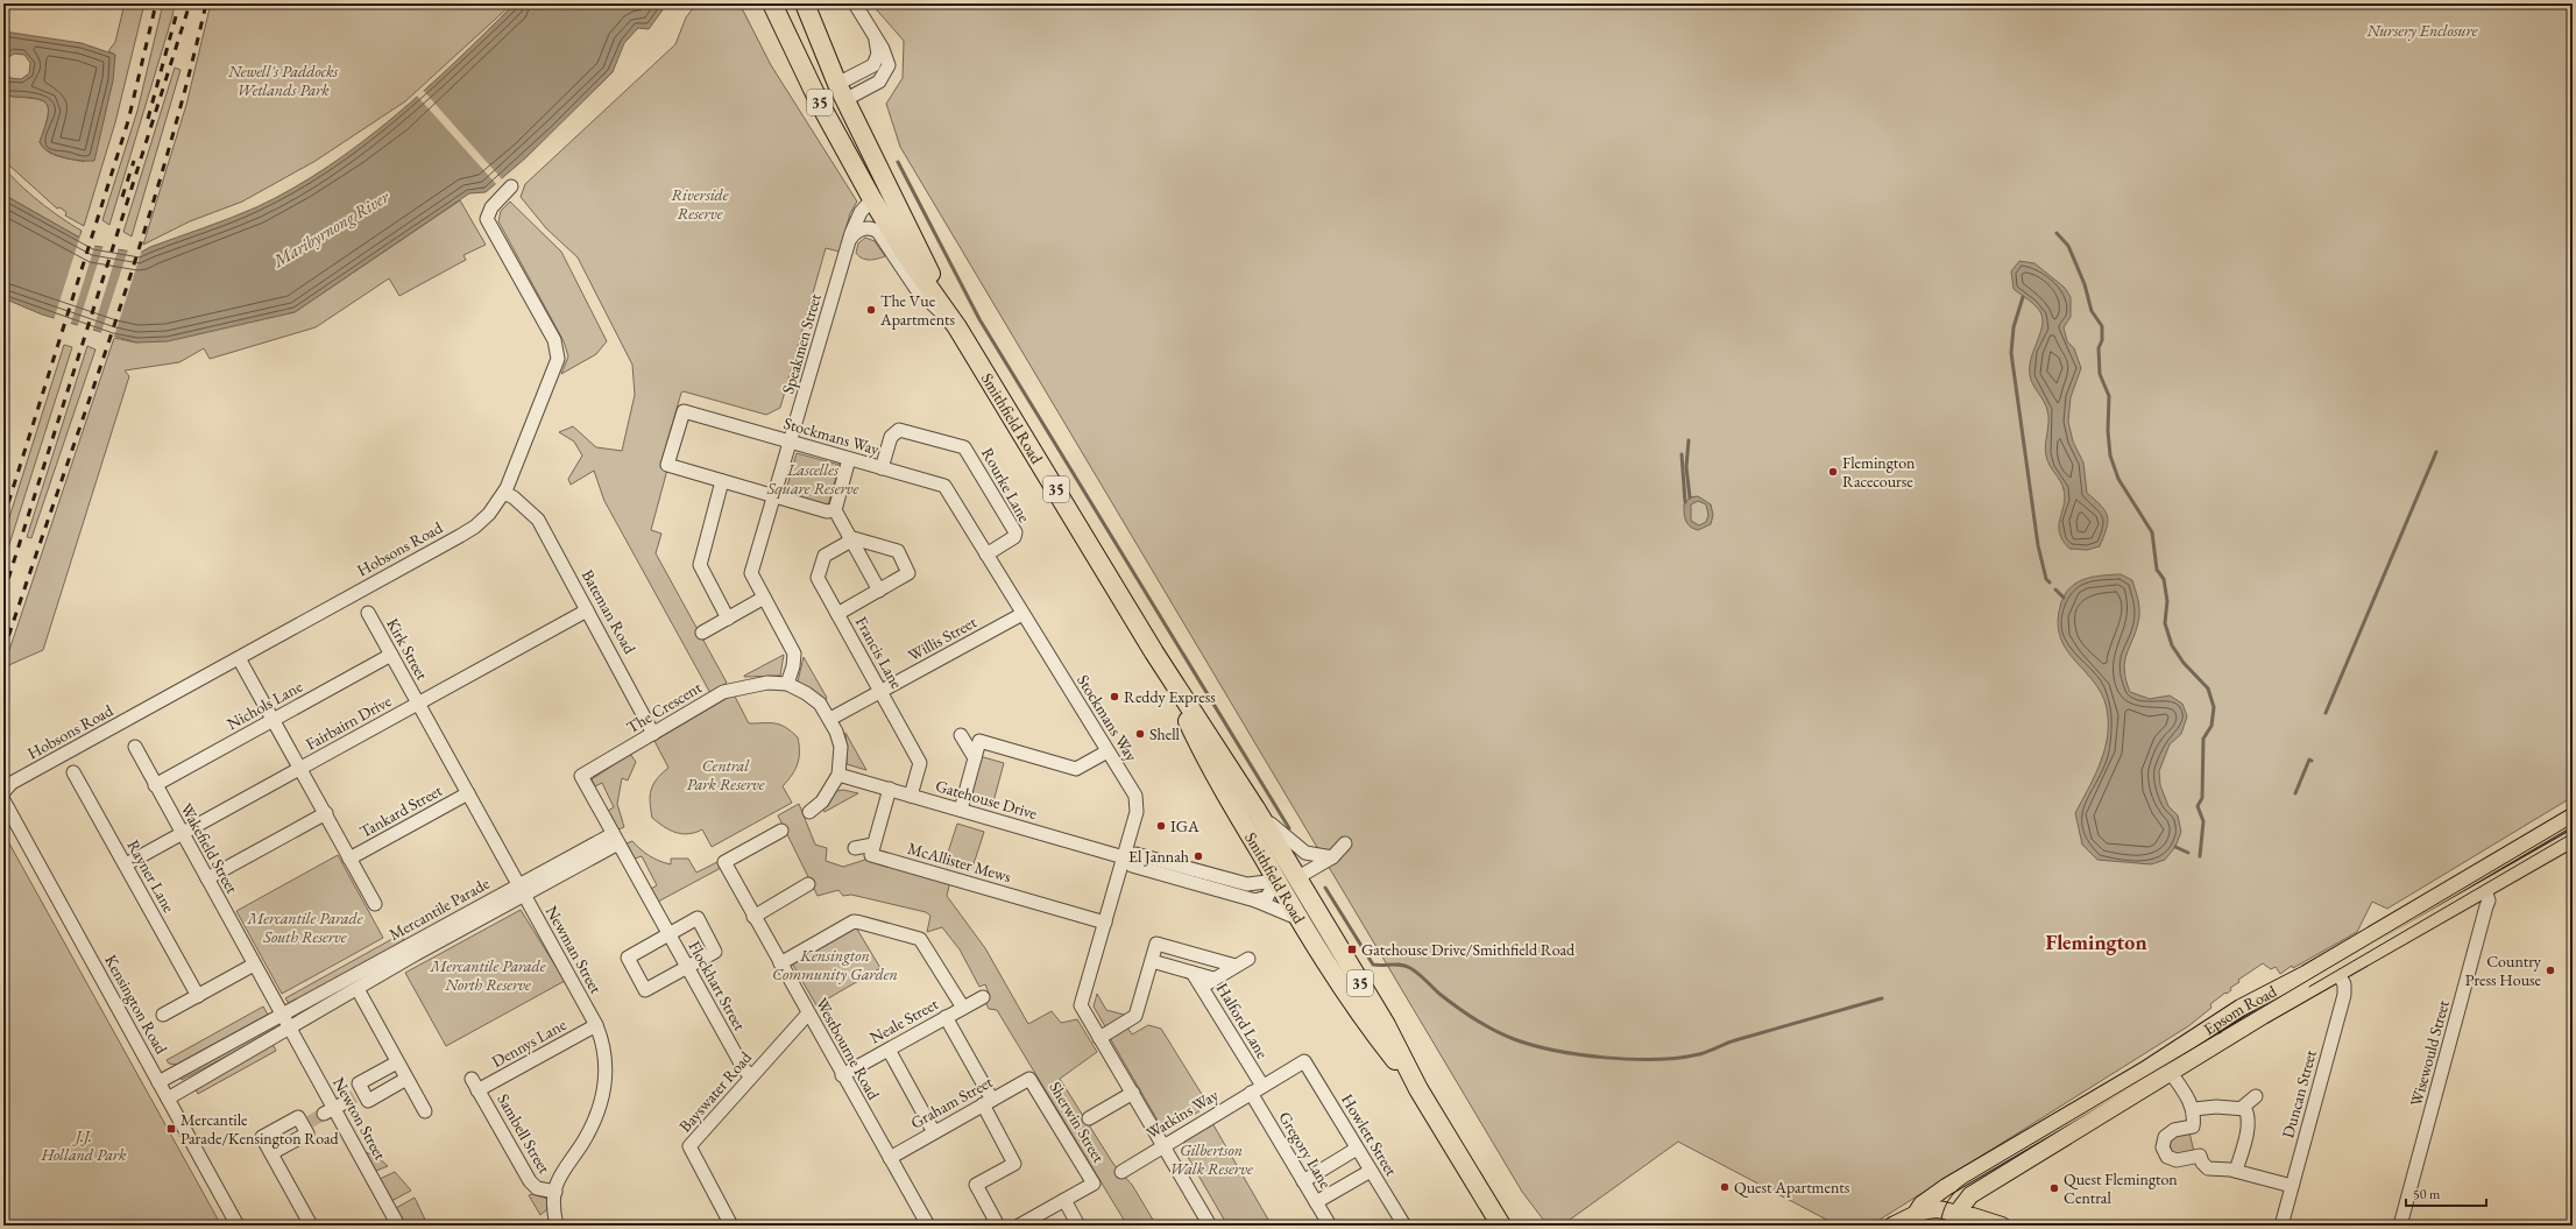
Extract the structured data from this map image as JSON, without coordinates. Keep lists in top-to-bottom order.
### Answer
{
  "streets": {
    "highway": ["35", "Smithfield Road"],
    "main road": ["Epsom Road"],
    "street": [
      "Speakmen Street",
      "Stockmans Way",
      "Rourke Lane",
      "Hobsons Road",
      "Bateman Road",
      "Willis Street",
      "Kirk Street",
      "Francis Lane",
      "Nichols Lane",
      "The Crescent",
      "Fairbairn Drive",
      "Gatehouse Drive",
      "Tankard Street",
      "Wakefield Street",
      "McAllister Mews",
      "Rayner Lane",
      "Mercantile Parade",
      "Newman Street",
      "Flockhart Street",
      "Kensington Road",
      "Neale Street",
      "Halford Lane",
      "Dennys Lane",
      "Westbourne Road",
      "Wisewould Street",
      "Bayswater Road",
      "Duncan Street",
      "Graham Street",
      "Watkins Way",
      "Newton Street",
      "Sherwin Street",
      "Sambell Street",
      "Howlett Street",
      "Gregory Lane"
    ]
  },
  "crossings": [
    ["Speakmen Street", "Smithfield Road"],
    ["Speakmen Street", "Stockmans Way"],
    ["Speakmen Street", "The Crescent"],
    ["Smithfield Road", "Gatehouse Drive"],
    ["Stockmans Way", "Rourke Lane"],
    ["Stockmans Way", "Willis Street"],
    ["Stockmans Way", "Gatehouse Drive"],
    ["Stockmans Way", "McAllister Mews"],
    ["Stockmans Way", "Watkins Way"],
    ["Hobsons Road", "Bateman Road"],
    ["Hobsons Road", "Tankard Street"],
    ["Bateman Road", "The Crescent"],
    ["Bateman Road", "Fairbairn Drive"],
    ["Willis Street", "Francis Lane"],
    ["Willis Street", "The Crescent"],
    ["Kirk Street", "Nichols Lane"],
    ["Kirk Street", "Fairbairn Drive"],
    ["Kirk Street", "Newman Street"],
    ["Francis Lane", "Gatehouse Drive"],
    ["Nichols Lane", "Tankard Street"],
    ["Nichols Lane", "Wakefield Street"],
    ["The Crescent", "Gatehouse Drive"],
    ["The Crescent", "Mercantile Parade"],
    ["The Crescent", "Flockhart Street"],
    ["Fairbairn Drive", "Tankard Street"],
    ["Fairbairn Drive", "Wakefield Street"],
    ["Fairbairn Drive", "Rayner Lane"],
    ["Fairbairn Drive", "Newman Street"],
    ["Tankard Street", "Newman Street"],
    ["Wakefield Street", "Mercantile Parade"],
    ["Mercantile Parade", "Newman Street"],
    ["Mercantile Parade", "Kensington Road"],
    ["Mercantile Parade", "Newton Street"],
    ["Newman Street", "Dennys Lane"],
    ["Newman Street", "Sambell Street"],
    ["Flockhart Street", "Bayswater Road"],
    ["Epsom Road", "Wisewould Street"],
    ["Epsom Road", "Duncan Street"],
    ["Neale Street", "Westbourne Road"],
    ["Halford Lane", "Watkins Way"],
    ["Dennys Lane", "Sambell Street"],
    ["Westbourne Road", "Bayswater Road"],
    ["Westbourne Road", "Graham Street"],
    ["Graham Street", "Sherwin Street"],
    ["Watkins Way", "Howlett Street"],
    ["Watkins Way", "Gregory Lane"]
  ],
  "districts": ["Flemington"],
  "water": ["Maribyrnong River"],
  "parks": [
    "Nursery Enclosure",
    "Newell's Paddocks Wetlands Park",
    "Riverside Reserve",
    "Lascelles Square Reserve",
    "Central Park Reserve",
    "Mercantile Parade South Reserve",
    "Kensington Community Garden",
    "Mercantile Parade North Reserve",
    "J.J. Holland Park",
    "Gilbertson Walk Reserve"
  ],
  "places": {
    "other": [
      "The Vue Apartments",
      "Flemington Racecourse",
      "Reddy Express",
      "Shell",
      "IGA",
      "El Jannah",
      "Country Press House",
      "Quest Apartments",
      "Quest Flemington Central"
    ],
    "transit": ["Gatehouse Drive/Smithfield Road", "Mercantile Parade/Kensington Road"]
  },
  "scale_bar": "50 m"
}
